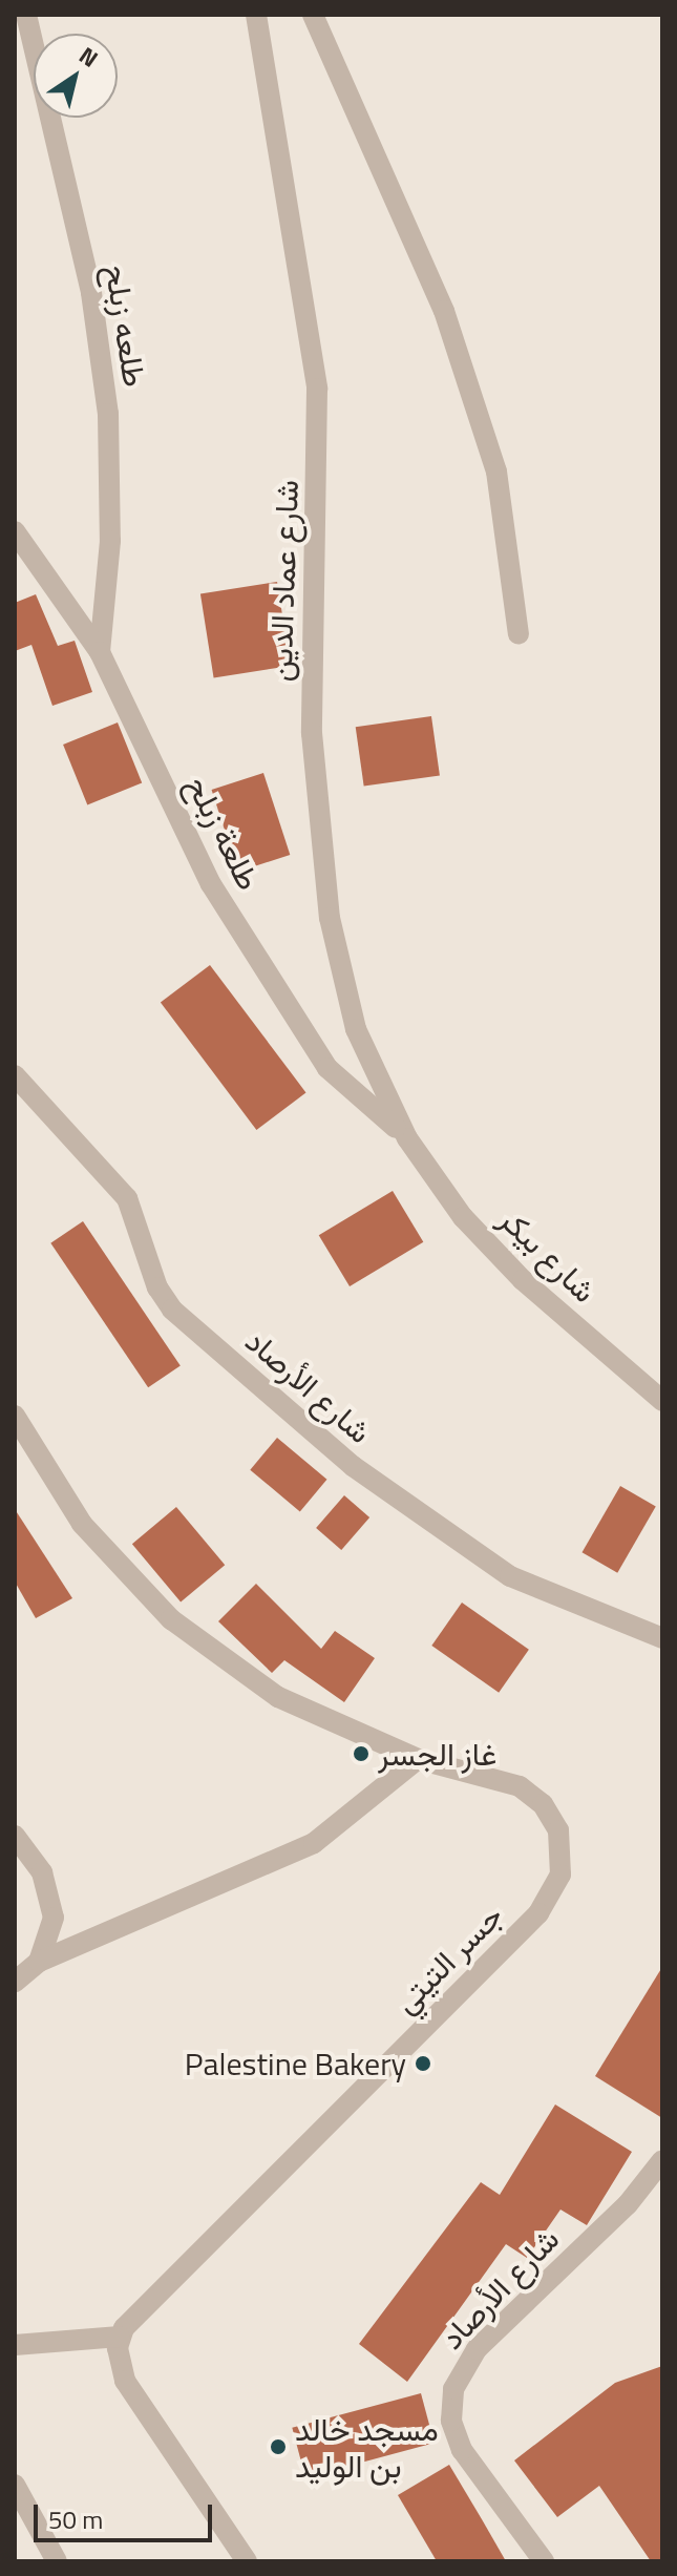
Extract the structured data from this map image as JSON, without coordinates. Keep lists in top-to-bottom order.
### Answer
{
  "streets": {
    "street": [
      "طلعه زبلح",
      "شارع عماد الدين",
      "طلعة زبلح",
      "شارع بيكر",
      "شارع الأرصاد",
      "جسر التيتي"
    ]
  },
  "crossings": [
    ["طلعه زبلح", "طلعة زبلح"],
    ["شارع عماد الدين", "طلعة زبلح"],
    ["شارع عماد الدين", "شارع بيكر"],
    ["طلعة زبلح", "شارع بيكر"]
  ],
  "places": ["غاز الجسر", "Palestine Bakery", "مسجد خالد بن الوليد"],
  "scale_bar": "50 m",
  "north": "top right"
}
